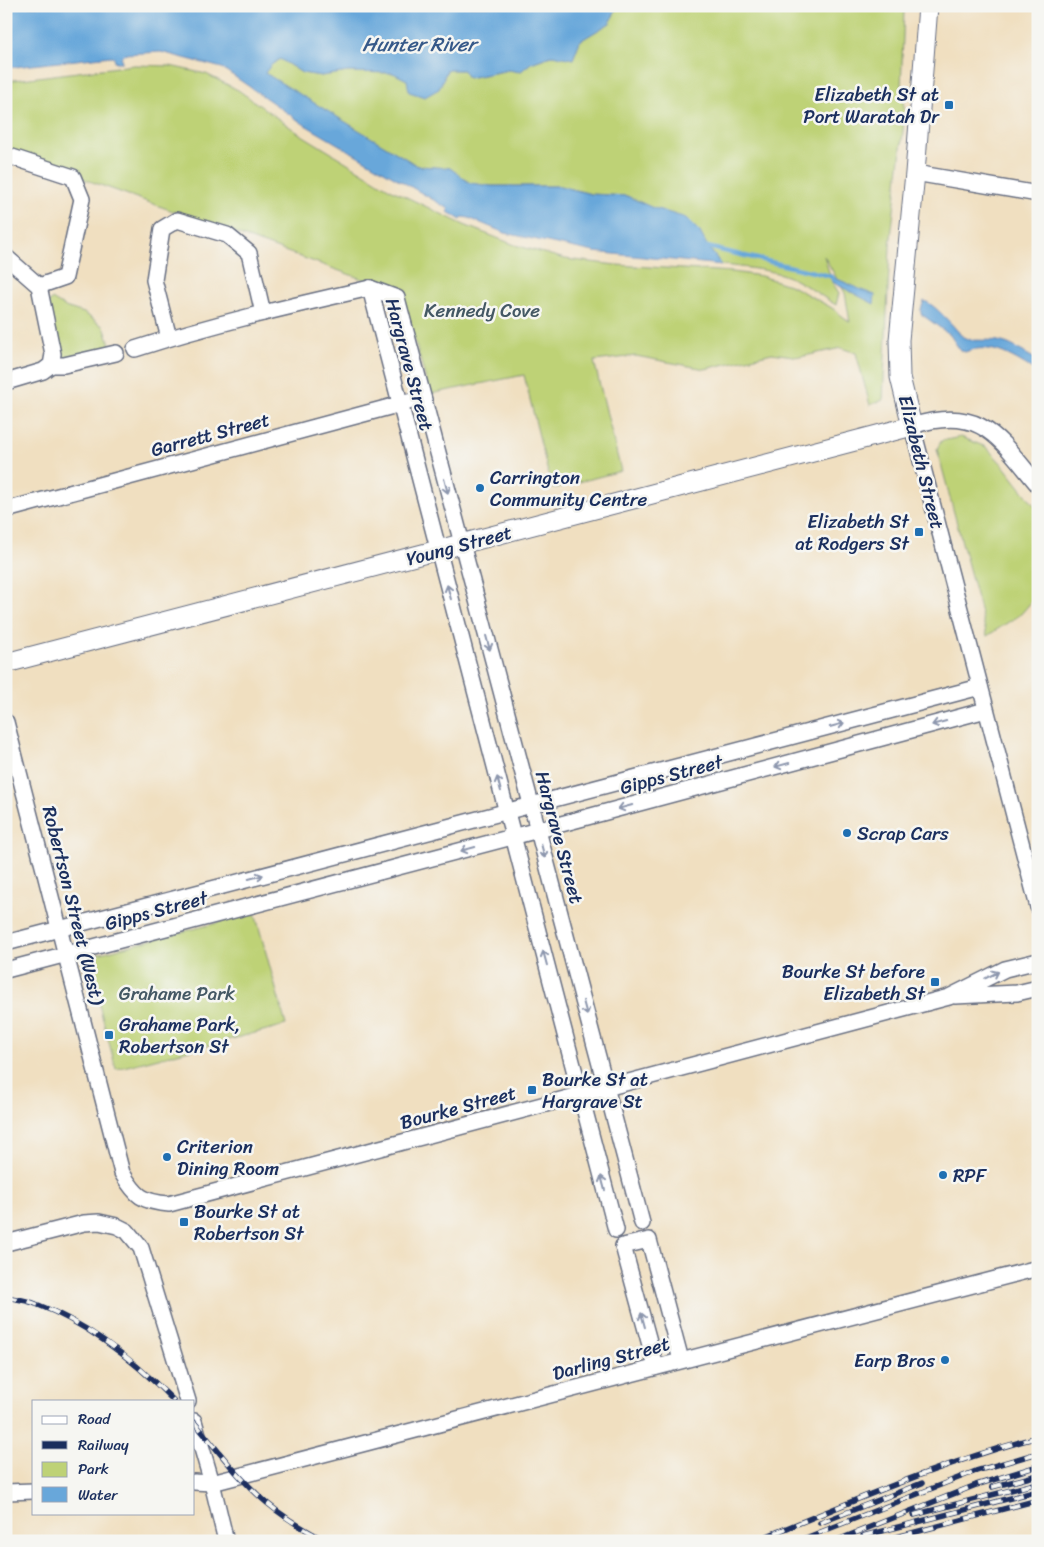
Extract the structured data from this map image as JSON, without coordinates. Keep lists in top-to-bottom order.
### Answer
{
  "streets": {
    "main road": ["Elizabeth Street", "Young Street"],
    "street": [
      "Hargrave Street",
      "Garrett Street",
      "Gipps Street",
      "Robertson Street (West)",
      "Bourke Street",
      "Darling Street"
    ]
  },
  "crossings": [
    ["Hargrave Street", "Garrett Street"],
    ["Hargrave Street", "Young Street"],
    ["Hargrave Street", "Gipps Street"],
    ["Hargrave Street", "Bourke Street"],
    ["Elizabeth Street", "Young Street"],
    ["Elizabeth Street", "Gipps Street"],
    ["Gipps Street", "Robertson Street (West)"],
    ["Robertson Street (West)", "Bourke Street"]
  ],
  "water": ["Hunter River"],
  "parks": ["Kennedy Cove", "Grahame Park"],
  "places": {
    "transit": [
      "Elizabeth St at Port Waratah Dr",
      "Elizabeth St at Rodgers St",
      "Bourke St before Elizabeth St",
      "Grahame Park, Robertson St",
      "Bourke St at Hargrave St",
      "Bourke St at Robertson St"
    ],
    "other": [
      "Carrington Community Centre",
      "Scrap Cars",
      "Criterion Dining Room",
      "RPF",
      "Earp Bros"
    ]
  },
  "legend": [
    "Road",
    "Railway",
    "Park",
    "Water"
  ]
}
